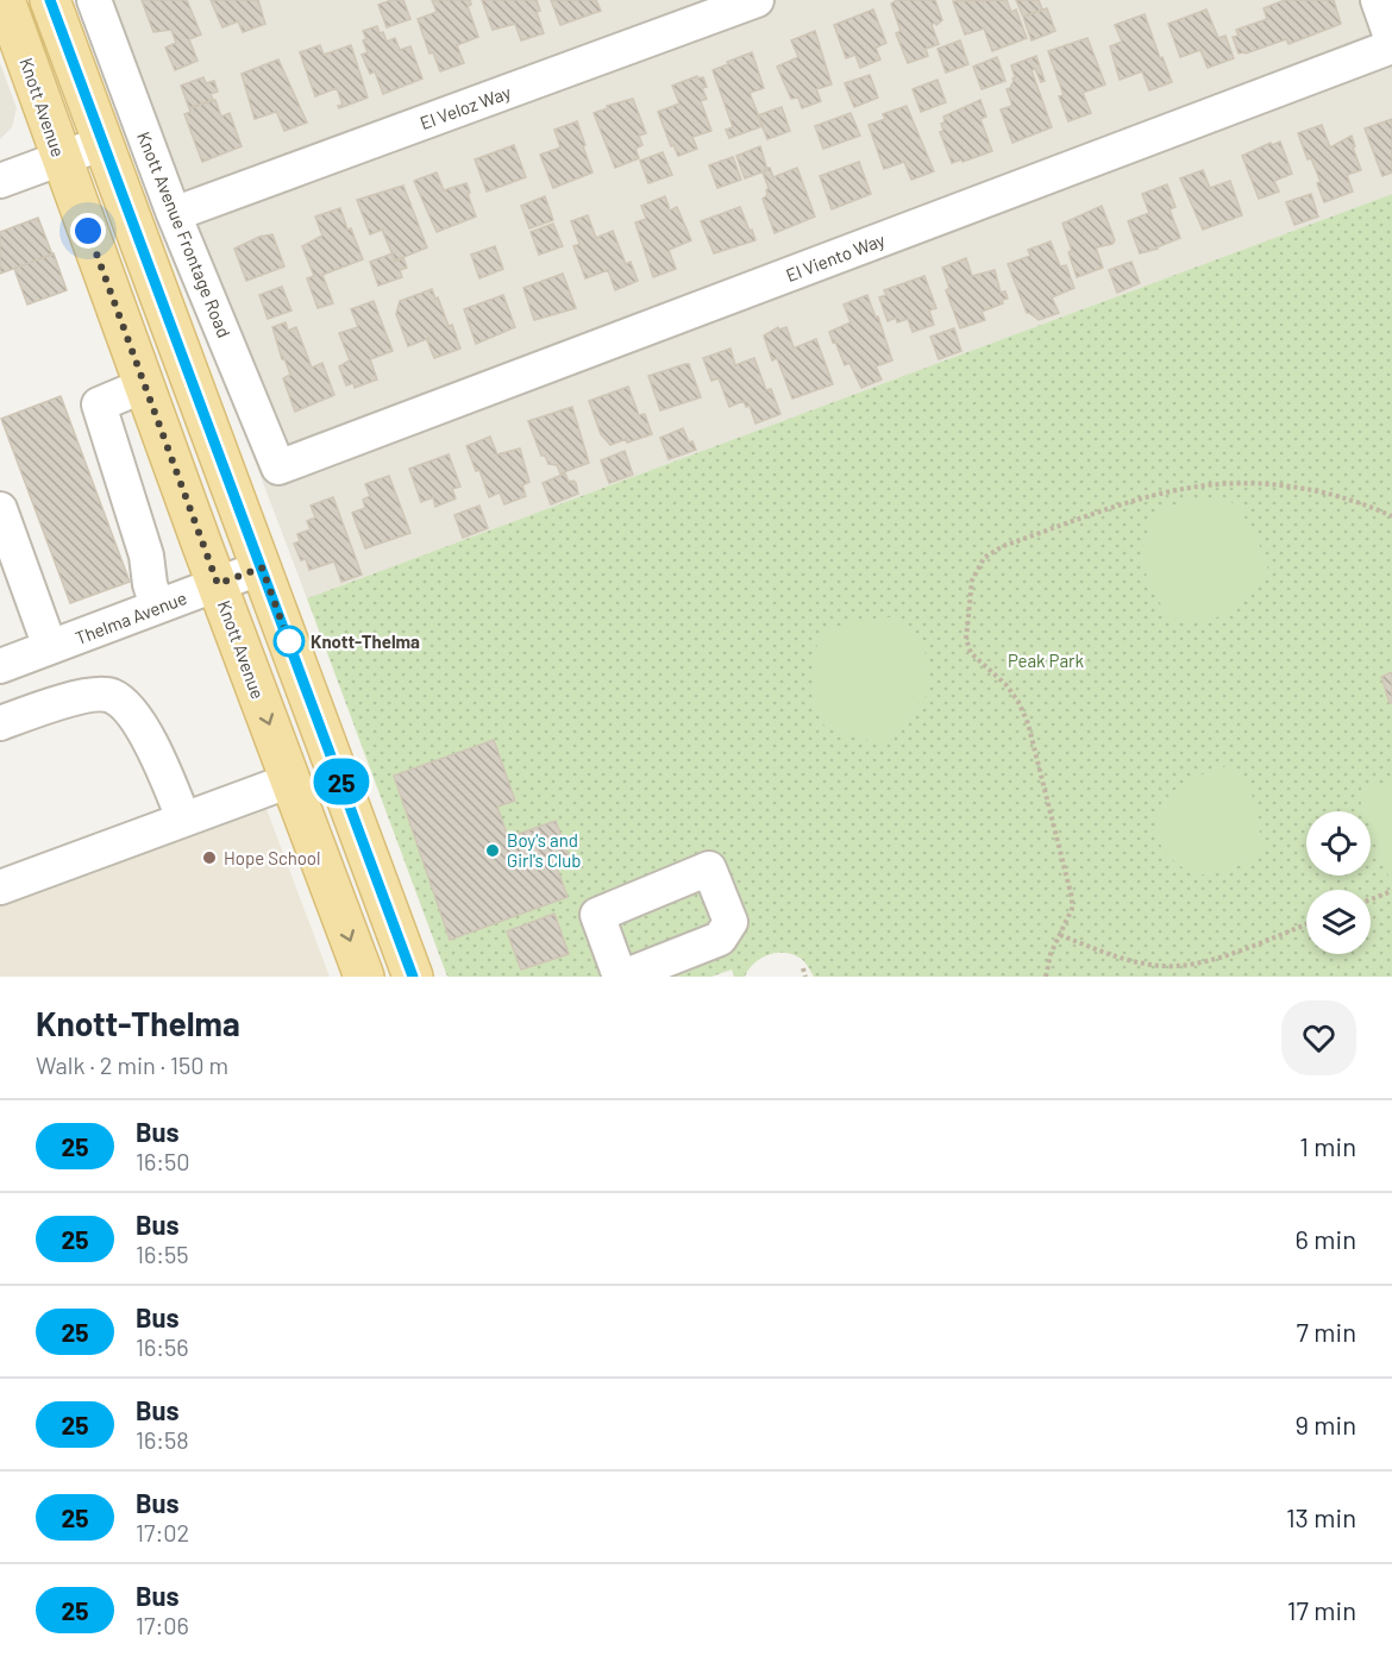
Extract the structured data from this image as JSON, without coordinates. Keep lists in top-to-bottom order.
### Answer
{
  "streets": {
    "main road": ["Knott Avenue"],
    "street": [
      "El Veloz Way",
      "Knott Avenue Frontage Road",
      "El Viento Way",
      "Thelma Avenue"
    ]
  },
  "crossings": [
    ["Knott Avenue", "Thelma Avenue"],
    ["El Veloz Way", "Knott Avenue Frontage Road"],
    ["Knott Avenue Frontage Road", "El Viento Way"]
  ],
  "parks": ["Peak Park"],
  "places": ["Knott-Thelma", "Boy's and Girl's Club", "Hope School"],
  "lines": ["bus line 25"],
  "page": {
    "on_map": "25",
    "heading": ["Knott-Thelma", "Walk · 2 min · 150 m"],
    "list": [
      {
        "mark": "25",
        "name": "Bus",
        "note": "16:50",
        "value": "1 min"
      },
      {
        "mark": "25",
        "name": "Bus",
        "note": "16:55",
        "value": "6 min"
      },
      {
        "mark": "25",
        "name": "Bus",
        "note": "16:56",
        "value": "7 min"
      },
      {
        "mark": "25",
        "name": "Bus",
        "note": "16:58",
        "value": "9 min"
      },
      {
        "mark": "25",
        "name": "Bus",
        "note": "17:02",
        "value": "13 min"
      },
      {
        "mark": "25",
        "name": "Bus",
        "note": "17:06",
        "value": "17 min"
      }
    ]
  }
}
